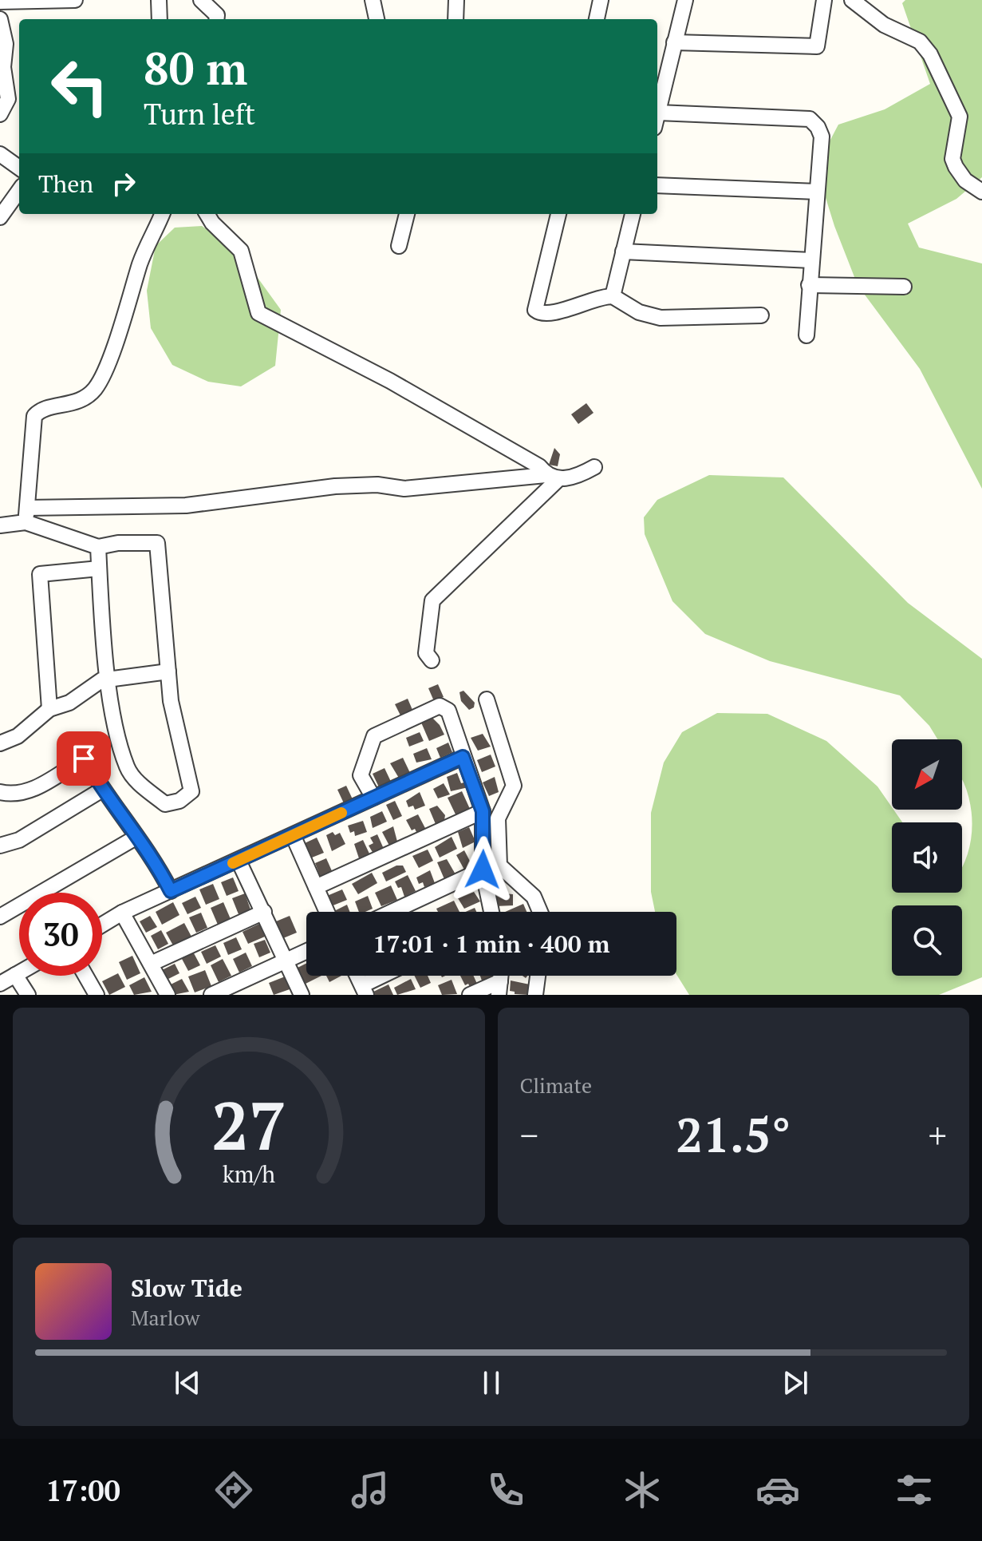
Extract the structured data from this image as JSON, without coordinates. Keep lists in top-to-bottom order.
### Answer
{
  "north": "bottom left",
  "page": {
    "turn": ["80 m", "Turn left"],
    "then": "Then",
    "limit": "30",
    "trip": "17:01 · 1 min · 400 m",
    "tile": "Climate",
    "heat": ["−", "21.5°", "+"],
    "song": ["Slow Tide", "Marlow"],
    "tabs": "17:00",
    "gauge": ["27", "km/h"]
  }
}
